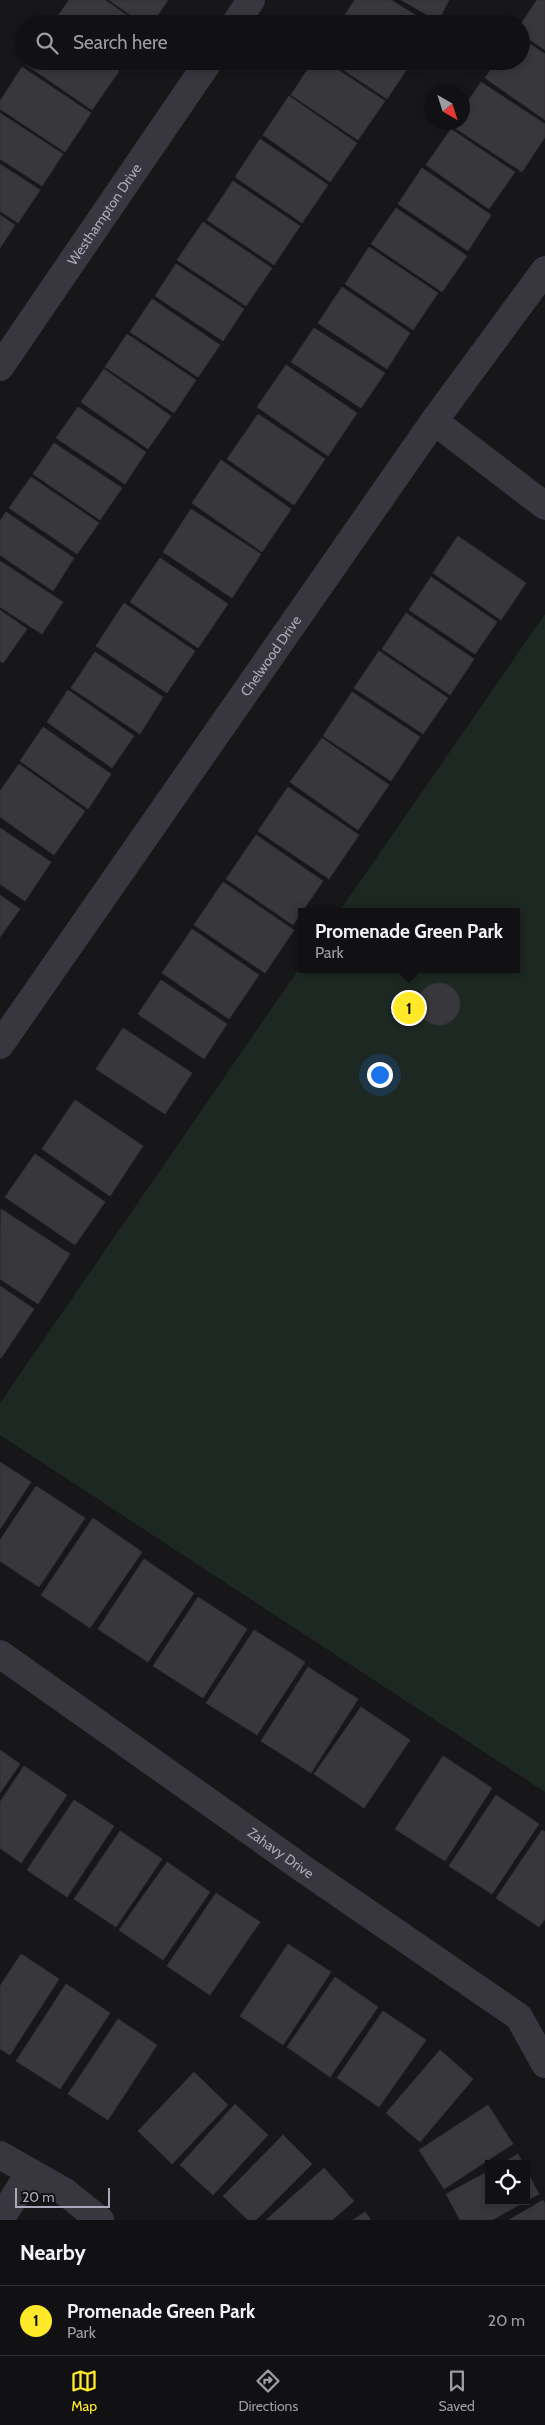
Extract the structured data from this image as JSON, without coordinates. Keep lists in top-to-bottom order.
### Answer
{
  "streets": {
    "street": ["Westhampton Drive", "Chelwood Drive", "Zahavy Drive"]
  },
  "scale_bar": "20 m",
  "north": "bottom right",
  "page": {
    "search": "Search here",
    "popup": ["Promenade Green Park", "Park"],
    "pins": "1",
    "scale": "20 m",
    "heading": "Nearby",
    "list": [
      {
        "mark": "1",
        "name": "Promenade Green Park",
        "note": "Park",
        "value": "20 m"
      }
    ],
    "nav": ["Map", "Directions", "Saved"]
  }
}
